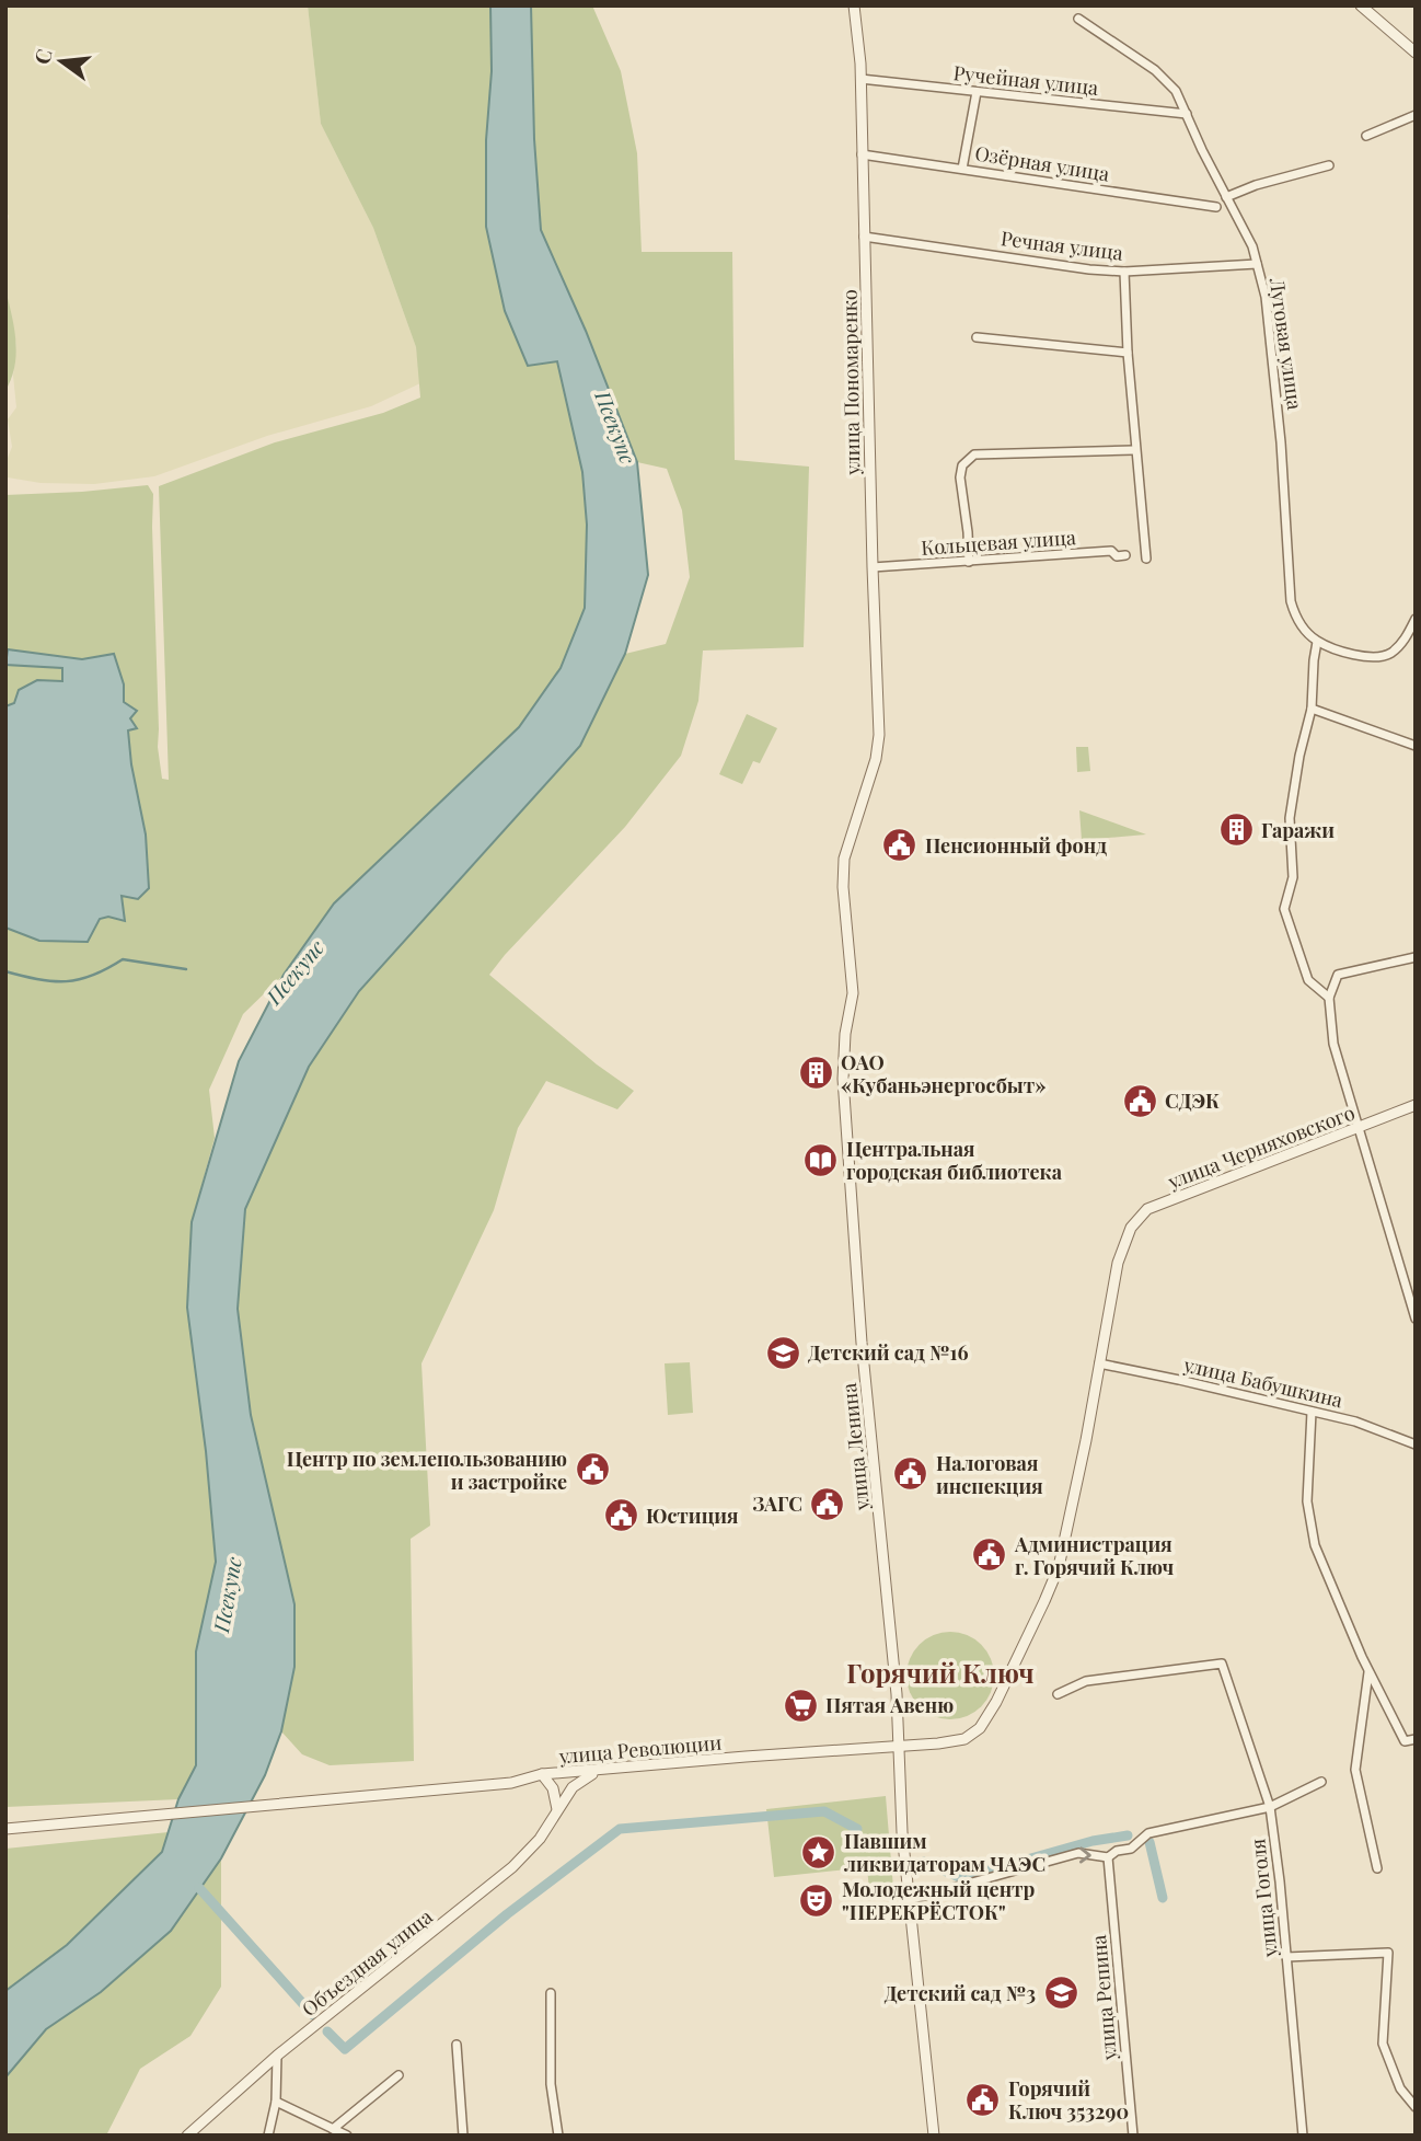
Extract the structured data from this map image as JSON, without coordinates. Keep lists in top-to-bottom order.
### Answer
{
  "streets": {
    "street": [
      "Ручейная улица",
      "Озёрная улица",
      "Речная улица",
      "Луговая улица",
      "улица Пономаренко",
      "Кольцевая улица",
      "улица Черняховского",
      "улица Бабушкина",
      "улица Ленина",
      "улица Революции",
      "улица Гоголя",
      "Объездная улица",
      "улица Репина"
    ]
  },
  "crossings": [
    ["Ручейная улица", "Луговая улица"],
    ["Ручейная улица", "улица Пономаренко"],
    ["Озёрная улица", "улица Пономаренко"],
    ["Речная улица", "Луговая улица"],
    ["Речная улица", "улица Пономаренко"],
    ["улица Пономаренко", "Кольцевая улица"],
    ["улица Пономаренко", "улица Ленина"],
    ["улица Черняховского", "улица Бабушкина"],
    ["улица Черняховского", "улица Революции"],
    ["улица Бабушкина", "улица Революции"],
    ["улица Ленина", "улица Революции"],
    ["улица Революции", "Объездная улица"]
  ],
  "districts": ["Горячий Ключ"],
  "water": ["Псекупс"],
  "places": {
    "building": ["Гаражи", "ОАО «Кубаньэнергосбыт»"],
    "public building": [
      "Пенсионный фонд",
      "СДЭК",
      "Центр по землепользованию и застройке",
      "Налоговая инспекция",
      "ЗАГС",
      "Юстиция",
      "Администрация г. Горячий Ключ",
      "Горячий Ключ 353290"
    ],
    "library": ["Центральная городская библиотека"],
    "school or university": ["Детский сад №16", "Детский сад №3"],
    "supermarket": ["Пятая Авеню"],
    "place": ["Павшим ликвидаторам ЧАЭС"],
    "theatre": ["Молодежный центр \"ПЕРЕКРЁСТОК\""]
  },
  "north": "left"
}
